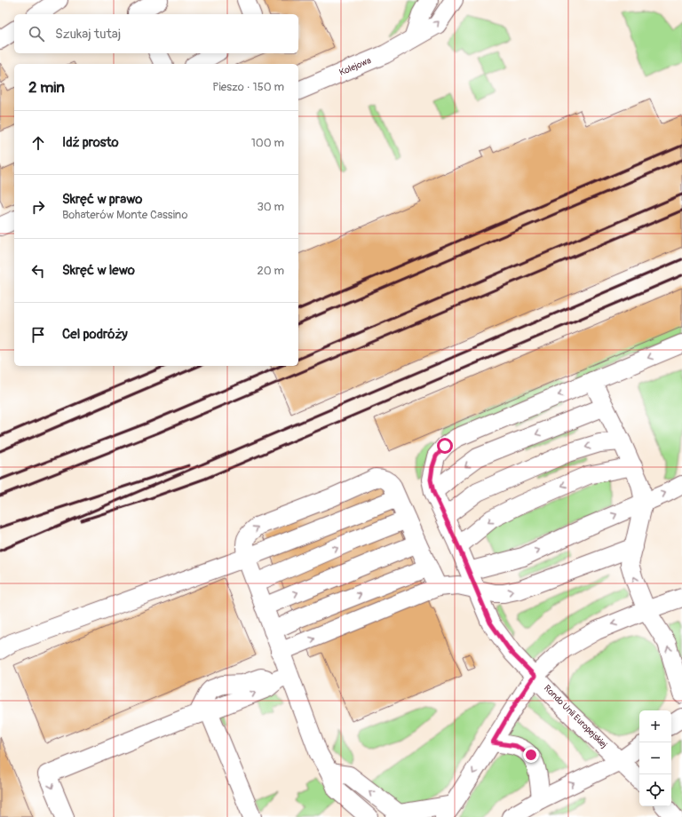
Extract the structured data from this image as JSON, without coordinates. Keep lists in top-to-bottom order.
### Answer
{
  "streets": {
    "street": ["Kolejowa", "Rondo Unii Europejskiej"]
  },
  "page": {
    "search": "Szukaj tutaj",
    "heading": ["2 min", "Pieszo · 150 m"],
    "list": [
      ["Idź prosto", "100 m"],
      ["Skręć w prawo", "Bohaterów Monte Cassino", "30 m"],
      ["Skręć w lewo", "20 m"],
      "Cel podróży"
    ],
    "map_buttons": ["+", "−"]
  }
}
